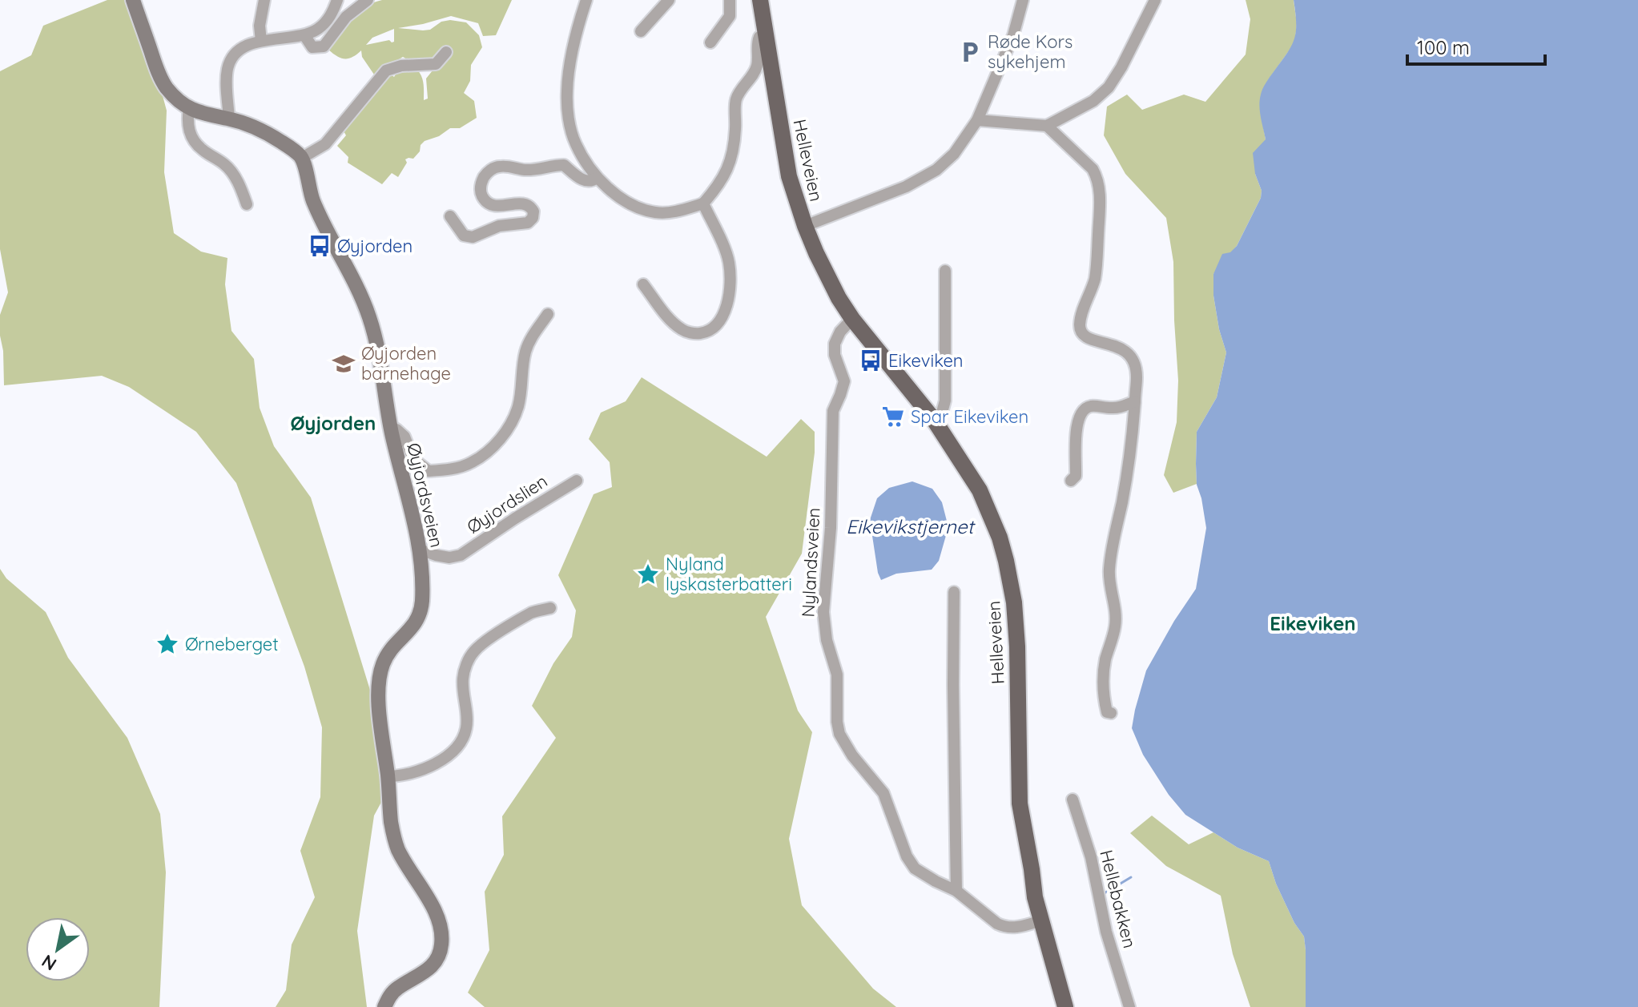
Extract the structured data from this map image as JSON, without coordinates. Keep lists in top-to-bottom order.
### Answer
{
  "streets": {
    "main road": ["Helleveien"],
    "street": [
      "Øyjordsveien",
      "Øyjordslien",
      "Nylandsveien",
      "Hellebakken"
    ]
  },
  "crossings": [
    ["Helleveien", "Nylandsveien"],
    ["Øyjordsveien", "Øyjordslien"]
  ],
  "districts": ["Øyjorden", "Eikeviken"],
  "water": ["Eikevikstjernet"],
  "places": {
    "parking": ["Røde Kors sykehjem"],
    "bus stop": ["Øyjorden", "Eikeviken"],
    "school or university": ["Øyjorden barnehage"],
    "supermarket": ["Spar Eikeviken"],
    "place": ["Nyland lyskasterbatteri", "Ørneberget"]
  },
  "scale_bar": "100 m",
  "north": "bottom left"
}
